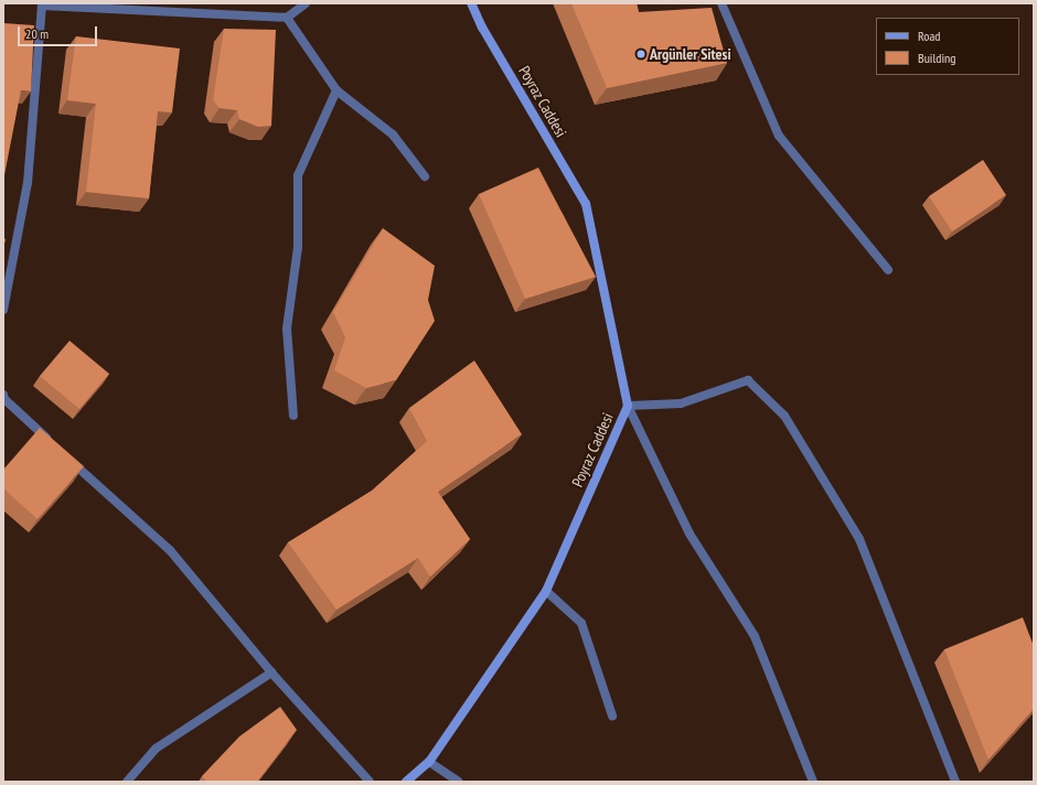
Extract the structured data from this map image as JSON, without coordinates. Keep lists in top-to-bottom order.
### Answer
{
  "streets": {
    "street": ["Poyraz Caddesi"]
  },
  "places": ["Argünler Sitesi"],
  "legend": ["Road", "Building"],
  "scale_bar": "20 m"
}
